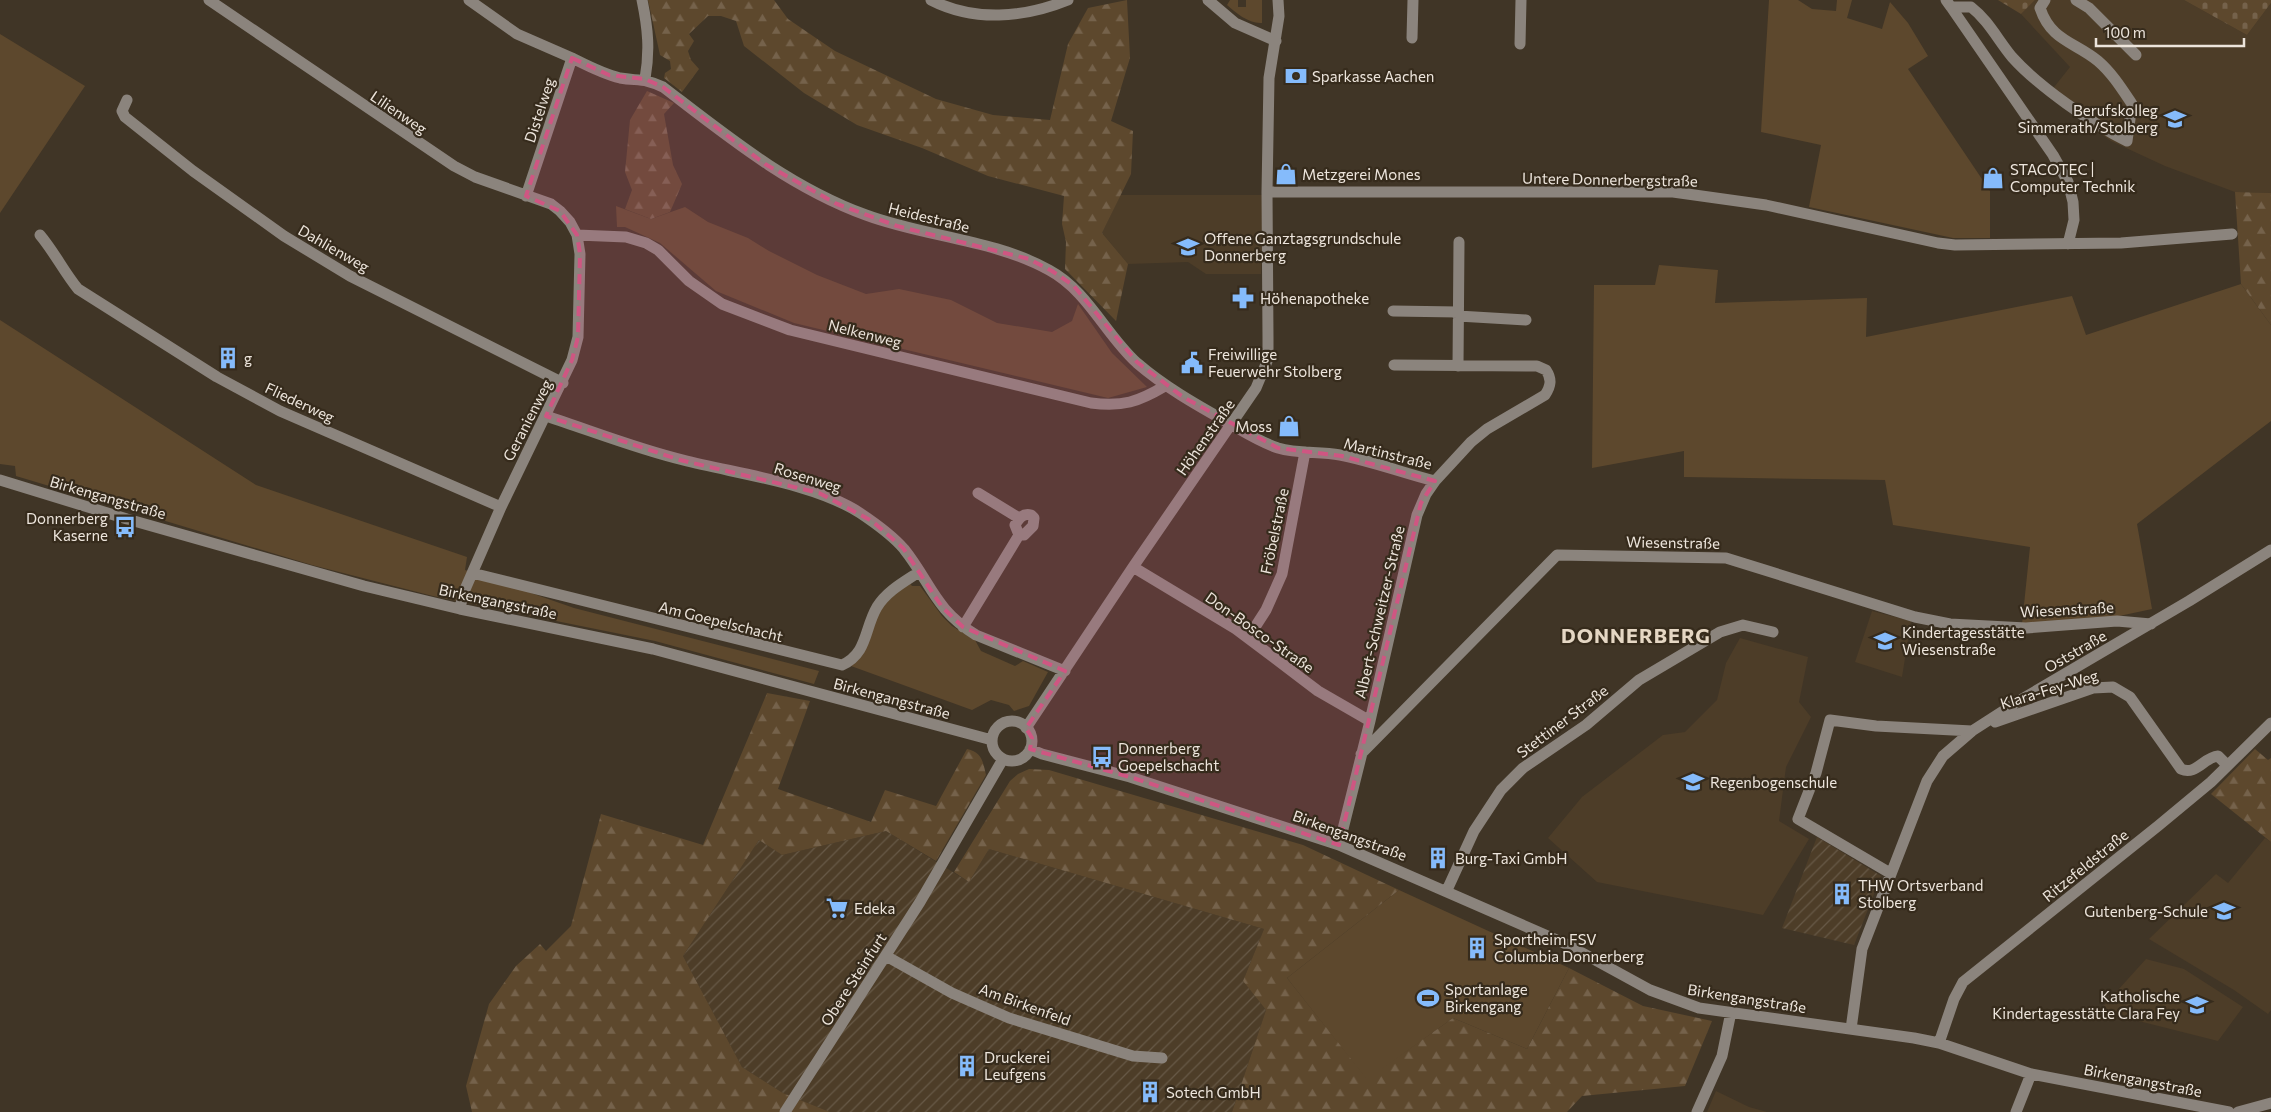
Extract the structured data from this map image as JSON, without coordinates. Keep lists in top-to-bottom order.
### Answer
{
  "streets": {
    "street": [
      "Distelweg",
      "Lilienweg",
      "Untere Donnerbergstraße",
      "Heidestraße",
      "Dahlienweg",
      "Nelkenweg",
      "Fliederweg",
      "Geranienweg",
      "Höhenstraße",
      "Martinstraße",
      "Rosenweg",
      "Birkengangstraße",
      "Fröbelstraße",
      "Wiesenstraße",
      "Albert-Schweitzer-Straße",
      "Am Goepelschacht",
      "Don-Bosco-Straße",
      "Oststraße",
      "Klara-Fey-Weg",
      "Stettiner Straße",
      "Ritzefeldstraße",
      "Obere Steinfurt",
      "Am Birkenfeld"
    ]
  },
  "crossings": [
    ["Distelweg", "Lilienweg"],
    ["Distelweg", "Heidestraße"],
    ["Lilienweg", "Nelkenweg"],
    ["Lilienweg", "Geranienweg"],
    ["Untere Donnerbergstraße", "Höhenstraße"],
    ["Heidestraße", "Nelkenweg"],
    ["Heidestraße", "Höhenstraße"],
    ["Heidestraße", "Martinstraße"],
    ["Dahlienweg", "Geranienweg"],
    ["Nelkenweg", "Geranienweg"],
    ["Fliederweg", "Geranienweg"],
    ["Geranienweg", "Rosenweg"],
    ["Geranienweg", "Birkengangstraße"],
    ["Geranienweg", "Am Goepelschacht"],
    ["Höhenstraße", "Martinstraße"],
    ["Höhenstraße", "Rosenweg"],
    ["Höhenstraße", "Birkengangstraße"],
    ["Höhenstraße", "Don-Bosco-Straße"],
    ["Höhenstraße", "Obere Steinfurt"],
    ["Martinstraße", "Fröbelstraße"],
    ["Martinstraße", "Albert-Schweitzer-Straße"],
    ["Rosenweg", "Am Goepelschacht"],
    ["Birkengangstraße", "Oststraße"],
    ["Birkengangstraße", "Stettiner Straße"],
    ["Birkengangstraße", "Ritzefeldstraße"],
    ["Birkengangstraße", "Obere Steinfurt"],
    ["Fröbelstraße", "Don-Bosco-Straße"],
    ["Wiesenstraße", "Albert-Schweitzer-Straße"],
    ["Wiesenstraße", "Oststraße"],
    ["Albert-Schweitzer-Straße", "Don-Bosco-Straße"],
    ["Oststraße", "Klara-Fey-Weg"],
    ["Klara-Fey-Weg", "Ritzefeldstraße"],
    ["Obere Steinfurt", "Am Birkenfeld"]
  ],
  "districts": ["DONNERBERG"],
  "places": {
    "bank": ["Sparkasse Aachen"],
    "school or university": [
      "Berufskolleg Simmerath/Stolberg",
      "Offene Ganztagsgrundschule Donnerberg",
      "Kindertagesstätte Wiesenstraße",
      "Regenbogenschule",
      "Gutenberg-Schule",
      "Katholische Kindertagesstätte Clara Fey"
    ],
    "shop": ["Metzgerei Mones", "STACOTEC | Computer Technik", "Moss"],
    "pharmacy": ["Höhenapotheke"],
    "building": [
      "g",
      "Burg-Taxi GmbH",
      "THW Ortsverband Stolberg",
      "Sportheim FSV Columbia Donnerberg",
      "Druckerei Leufgens",
      "Sotech GmbH"
    ],
    "public building": ["Freiwillige Feuerwehr Stolberg"],
    "bus stop": ["Donnerberg Kaserne", "Donnerberg Goepelschacht"],
    "supermarket": ["Edeka"],
    "sports": ["Sportanlage Birkengang"]
  },
  "scale_bar": "100 m"
}
